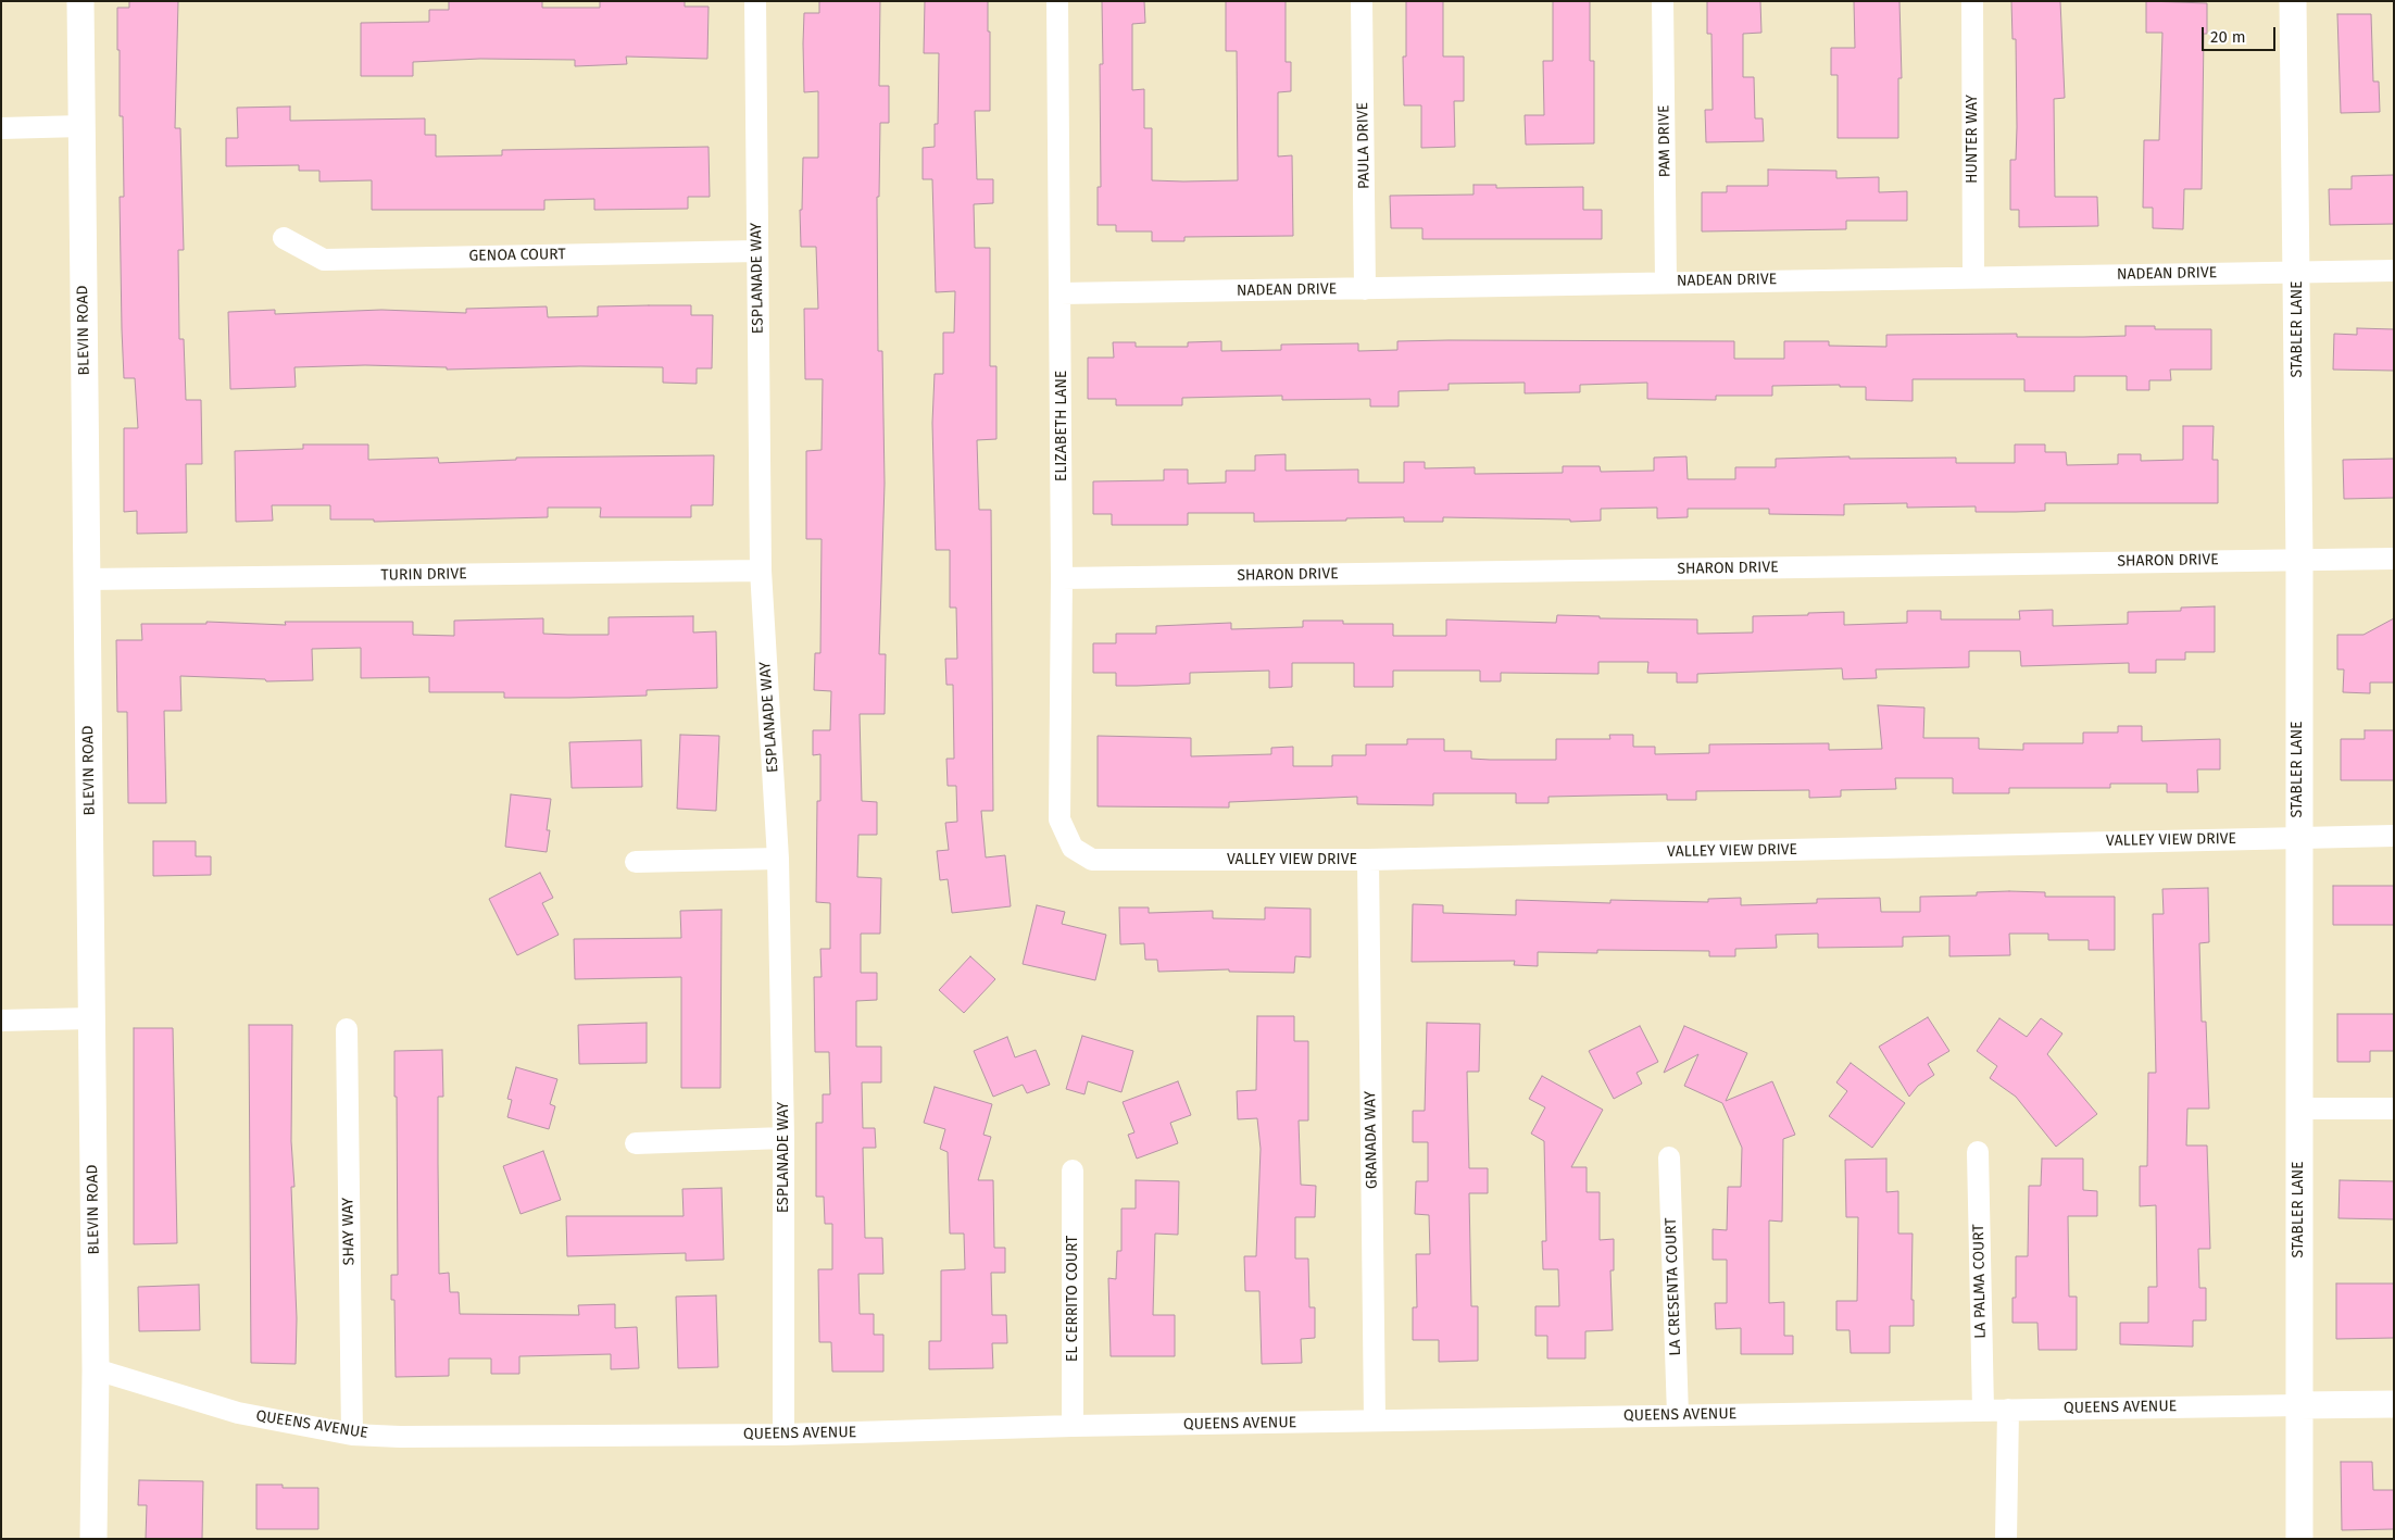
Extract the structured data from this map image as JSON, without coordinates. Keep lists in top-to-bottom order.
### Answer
{
  "streets": {
    "street": [
      "HUNTER WAY",
      "PAM DRIVE",
      "PAULA DRIVE",
      "GENOA COURT",
      "NADEAN DRIVE",
      "ESPLANADE WAY",
      "STABLER LANE",
      "BLEVIN ROAD",
      "ELIZABETH LANE",
      "SHARON DRIVE",
      "TURIN DRIVE",
      "VALLEY VIEW DRIVE",
      "GRANADA WAY",
      "SHAY WAY",
      "LA PALMA COURT",
      "LA CRESENTA COURT",
      "EL CERRITO COURT",
      "QUEENS AVENUE"
    ]
  },
  "crossings": [
    ["HUNTER WAY", "NADEAN DRIVE"],
    ["PAM DRIVE", "NADEAN DRIVE"],
    ["PAULA DRIVE", "NADEAN DRIVE"],
    ["GENOA COURT", "ESPLANADE WAY"],
    ["NADEAN DRIVE", "STABLER LANE"],
    ["NADEAN DRIVE", "ELIZABETH LANE"],
    ["ESPLANADE WAY", "TURIN DRIVE"],
    ["ESPLANADE WAY", "QUEENS AVENUE"],
    ["STABLER LANE", "SHARON DRIVE"],
    ["STABLER LANE", "VALLEY VIEW DRIVE"],
    ["STABLER LANE", "QUEENS AVENUE"],
    ["BLEVIN ROAD", "TURIN DRIVE"],
    ["BLEVIN ROAD", "QUEENS AVENUE"],
    ["ELIZABETH LANE", "SHARON DRIVE"],
    ["ELIZABETH LANE", "VALLEY VIEW DRIVE"],
    ["VALLEY VIEW DRIVE", "GRANADA WAY"],
    ["GRANADA WAY", "QUEENS AVENUE"],
    ["SHAY WAY", "QUEENS AVENUE"],
    ["LA PALMA COURT", "QUEENS AVENUE"],
    ["LA CRESENTA COURT", "QUEENS AVENUE"],
    ["EL CERRITO COURT", "QUEENS AVENUE"]
  ],
  "scale_bar": "20 m"
}
